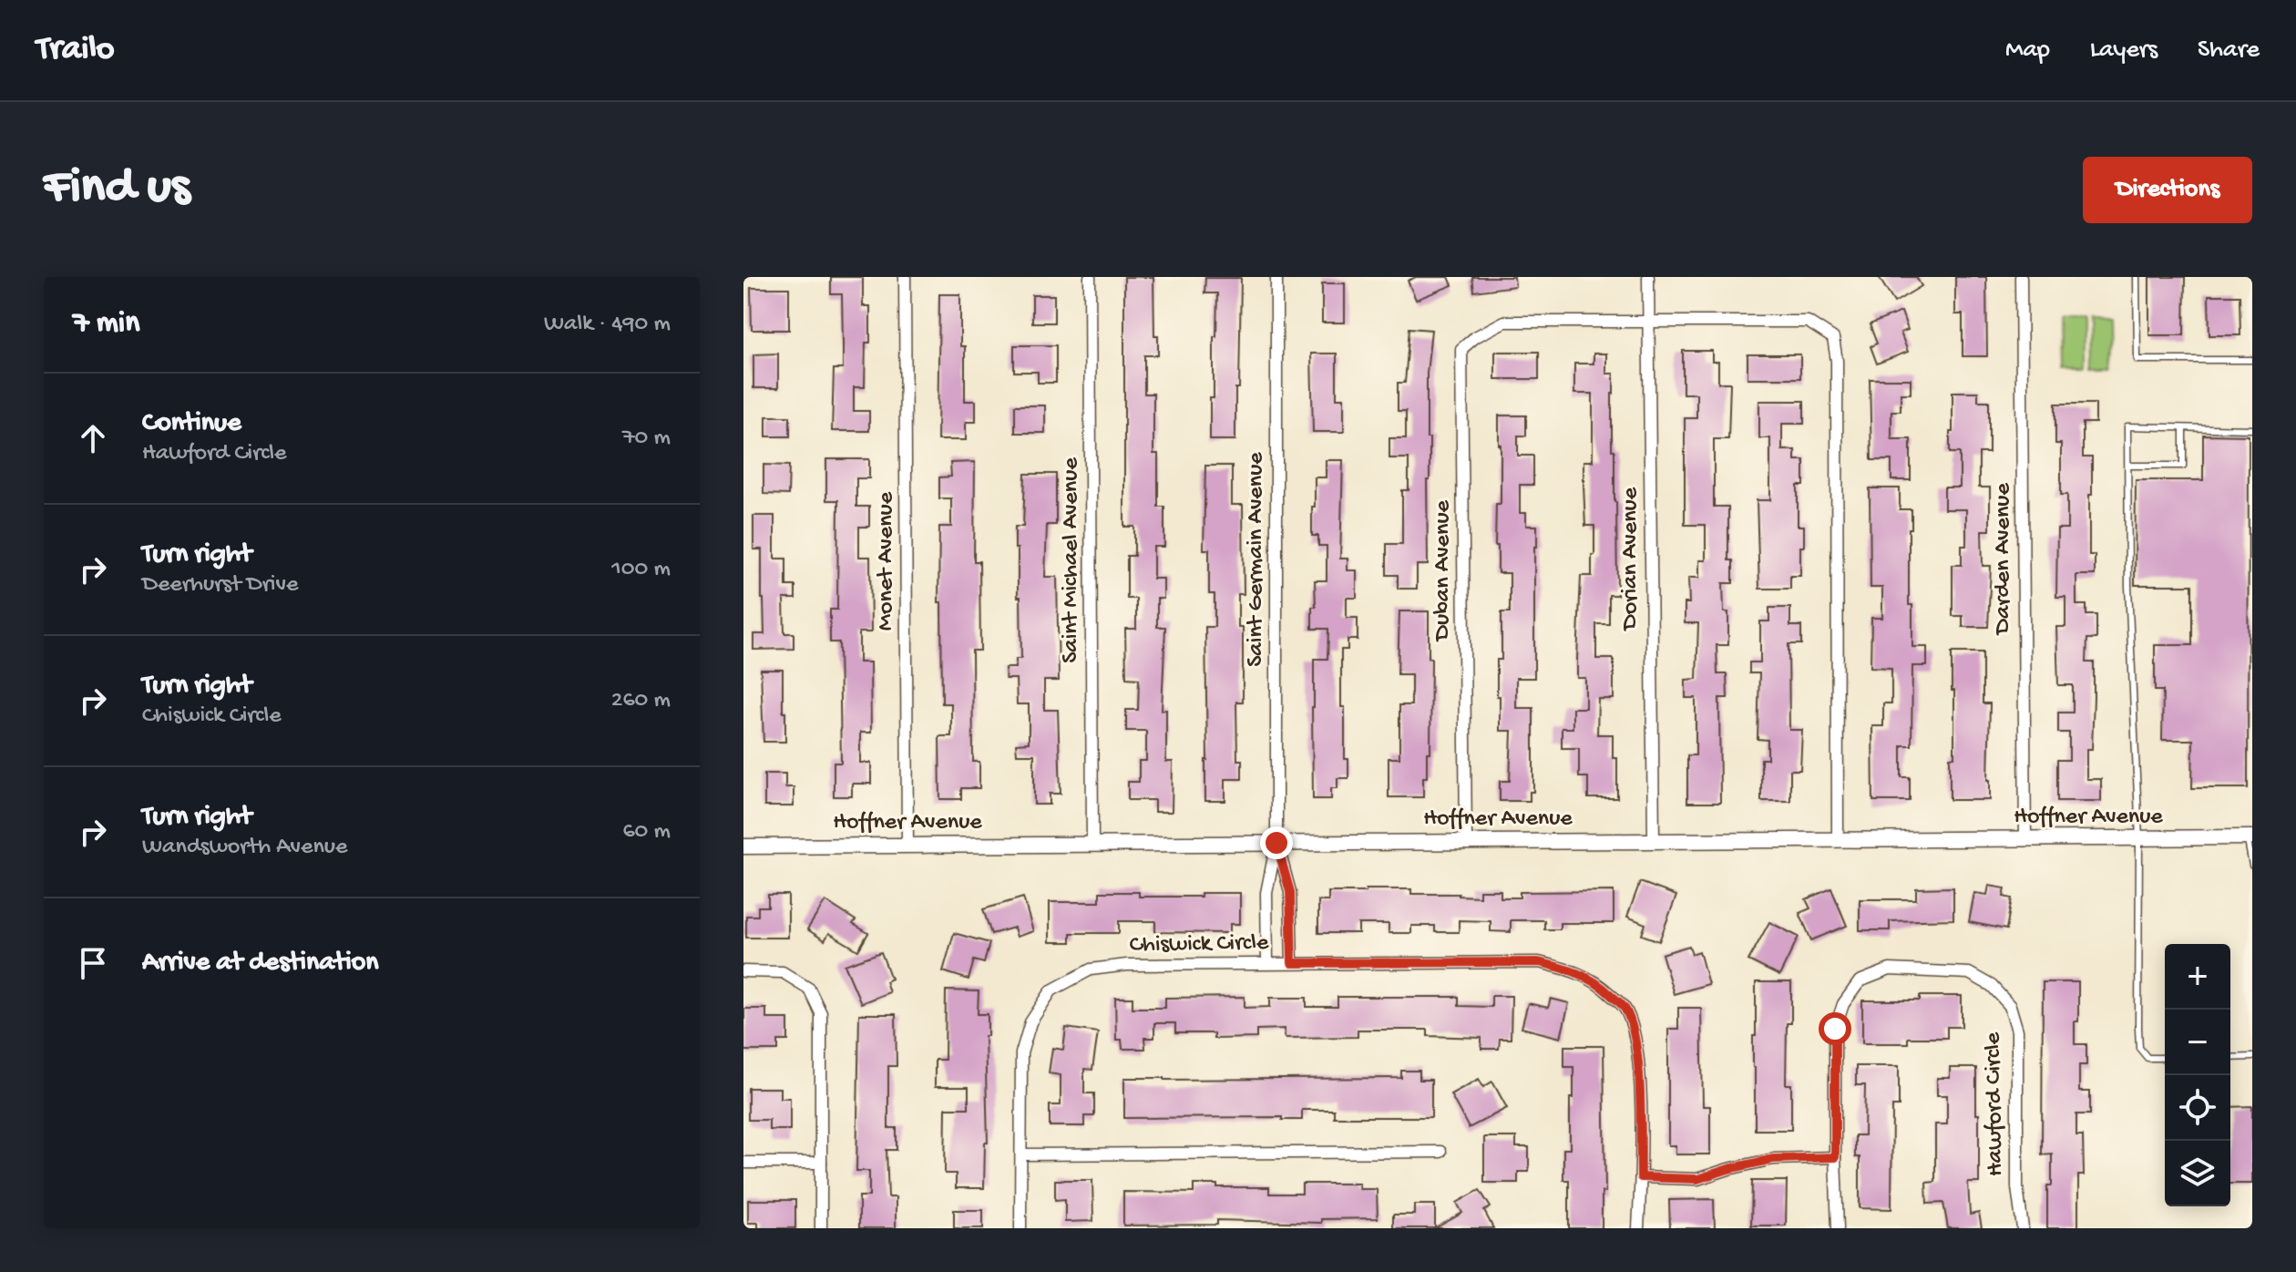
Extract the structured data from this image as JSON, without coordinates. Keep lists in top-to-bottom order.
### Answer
{
  "streets": {
    "main road": ["Hoffner Avenue"],
    "street": [
      "Dorian Avenue",
      "Darden Avenue",
      "Saint Germain Avenue",
      "Saint Michael Avenue",
      "Monet Avenue",
      "Duban Avenue",
      "Chiswick Circle",
      "Hawford Circle"
    ]
  },
  "crossings": [
    ["Dorian Avenue", "Duban Avenue"],
    ["Dorian Avenue", "Hoffner Avenue"],
    ["Darden Avenue", "Hoffner Avenue"],
    ["Saint Germain Avenue", "Hoffner Avenue"],
    ["Saint Michael Avenue", "Hoffner Avenue"],
    ["Monet Avenue", "Hoffner Avenue"],
    ["Duban Avenue", "Hoffner Avenue"]
  ],
  "page": {
    "header": "Trailo",
    "nav": ["Map", "Layers", "Share"],
    "buttons": "Directions",
    "title": "Find us",
    "heading": ["7 min", "Walk · 490 m"],
    "list": [
      ["Continue", "Hawford Circle", "70 m"],
      ["Turn right", "Deerhurst Drive", "100 m"],
      ["Turn right", "Chiswick Circle", "260 m"],
      ["Turn right", "Wandsworth Avenue", "60 m"],
      "Arrive at destination"
    ],
    "map_buttons": ["+", "−"]
  }
}
